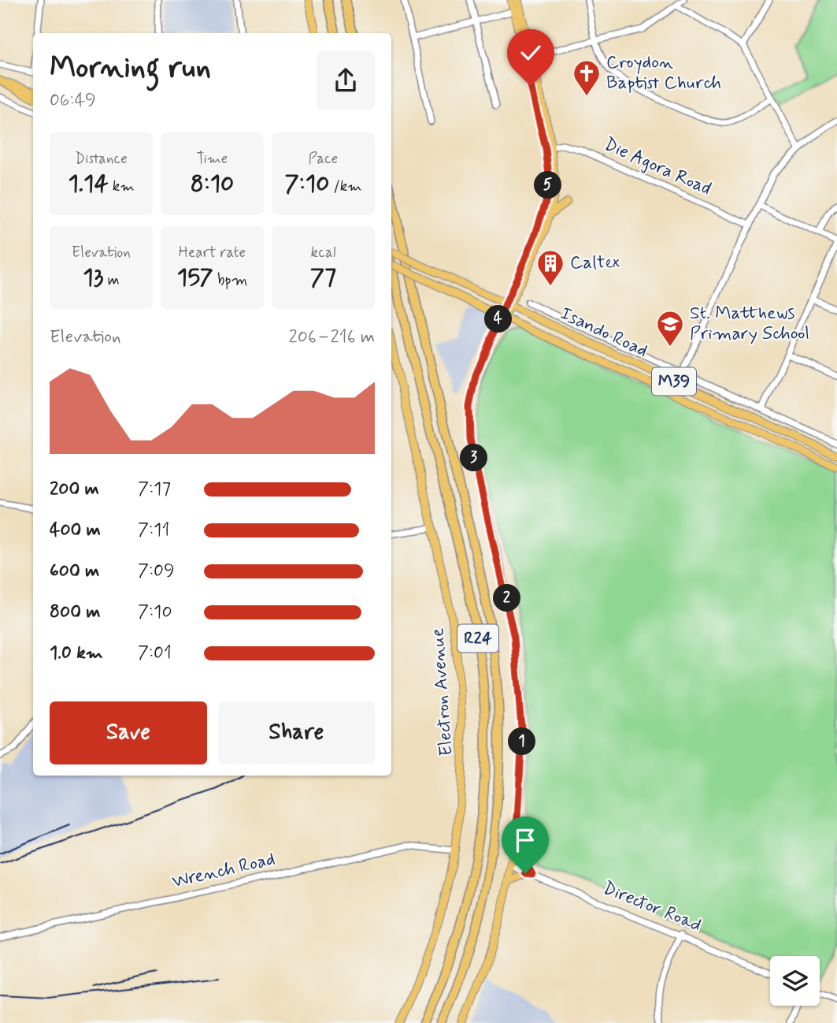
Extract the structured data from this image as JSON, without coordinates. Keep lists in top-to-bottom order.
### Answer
{
  "streets": {
    "highway": ["R24"],
    "main road": ["Isando Road", "M39", "Electron Avenue"],
    "street": ["Die Agora Road", "Wrench Road", "Director Road"]
  },
  "crossings": [
    ["Electron Avenue", "Wrench Road"]
  ],
  "places": {
    "church": ["Croydon Baptist Church"],
    "building": ["Caltex"],
    "school or university": ["St. Matthews Primary School"]
  },
  "page": {
    "heading": ["Morning run", "06:49"],
    "stats": [
      ["Distance", "1.14 km"],
      ["Time", "8:10"],
      ["Pace", "7:10 /km"],
      ["Elevation", "13 m"],
      ["Heart rate", "157 bpm"],
      ["kcal", "77"]
    ],
    "pins": [
      "5",
      "4",
      "3",
      "2",
      "1"
    ],
    "chart": ["Elevation", "206–216 m"],
    "list": [
      {
        "name": "200 m",
        "note": "7:17"
      },
      {
        "name": "400 m",
        "note": "7:11"
      },
      {
        "name": "600 m",
        "note": "7:09"
      },
      {
        "name": "800 m",
        "note": "7:10"
      },
      {
        "name": "1.0 km",
        "note": "7:01"
      }
    ],
    "buttons": ["Save", "Share"]
  }
}
